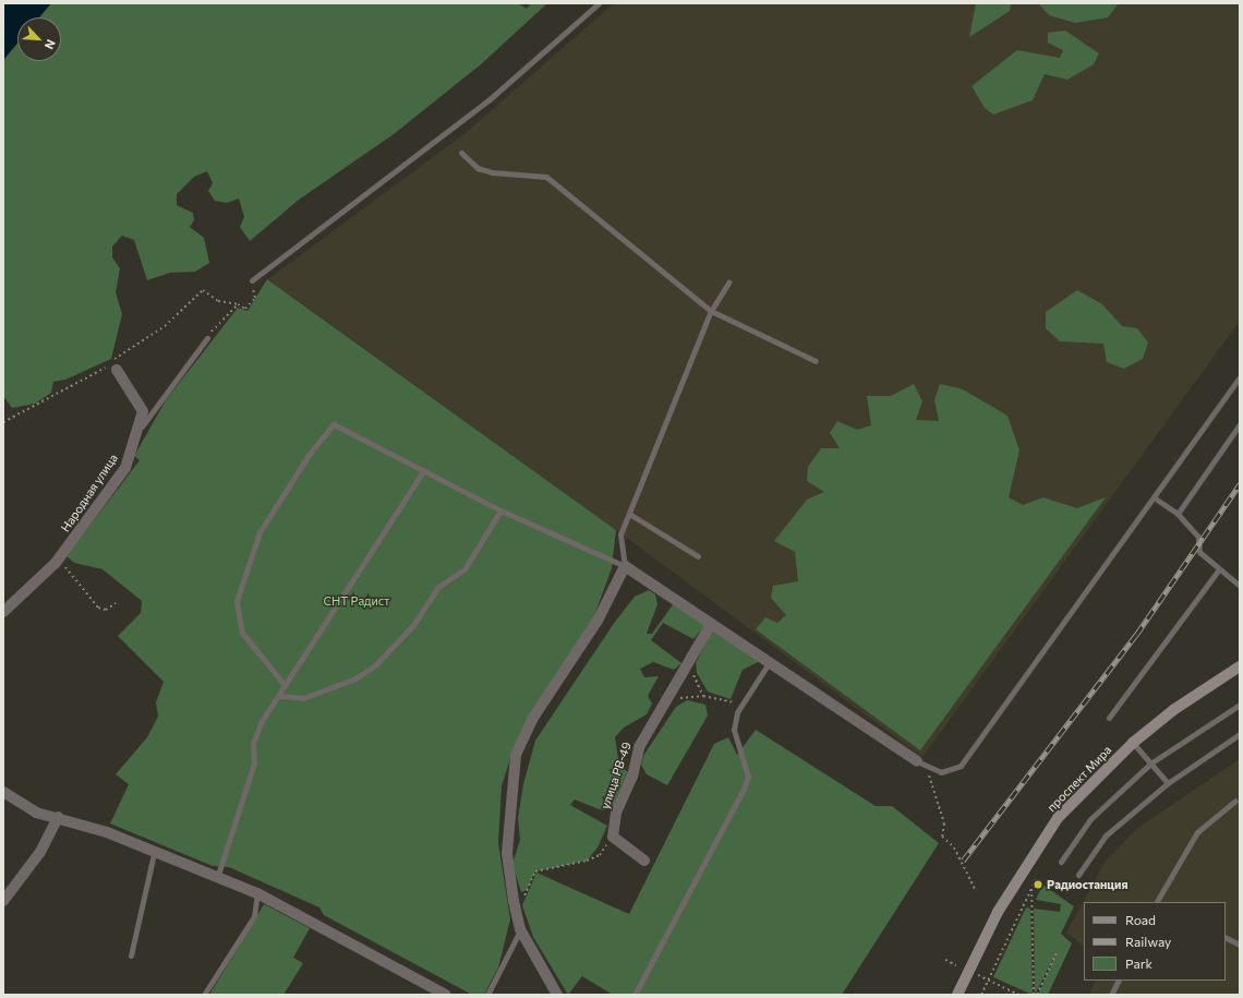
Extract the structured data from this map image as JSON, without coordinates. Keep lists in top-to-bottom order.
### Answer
{
  "streets": {
    "street": ["Народная улица", "улица РВ-49", "проспект Мира"]
  },
  "parks": ["СНТ Радист"],
  "places": ["Радиостанция"],
  "legend": ["Road", "Railway", "Park"],
  "north": "bottom right"
}
